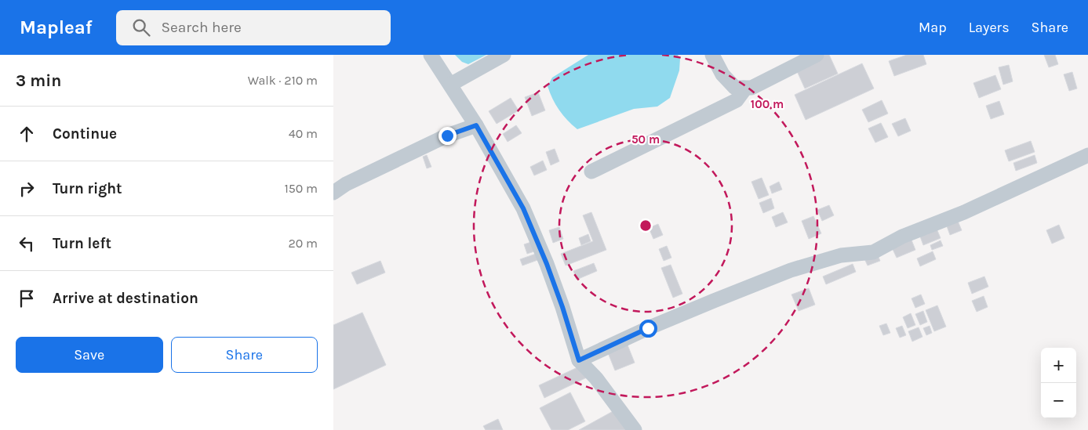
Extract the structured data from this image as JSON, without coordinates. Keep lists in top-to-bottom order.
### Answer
{
  "page": {
    "header": "Mapleaf",
    "search": "Search here",
    "nav": ["Map", "Layers", "Share"],
    "heading": ["3 min", "Walk · 210 m"],
    "list": [
      ["Continue", "40 m"],
      ["Turn right", "150 m"],
      ["Turn left", "20 m"],
      "Arrive at destination"
    ],
    "buttons": ["Save", "Share"],
    "map_buttons": ["+", "−"]
  },
  "rings": ["100 m", "50 m"]
}
